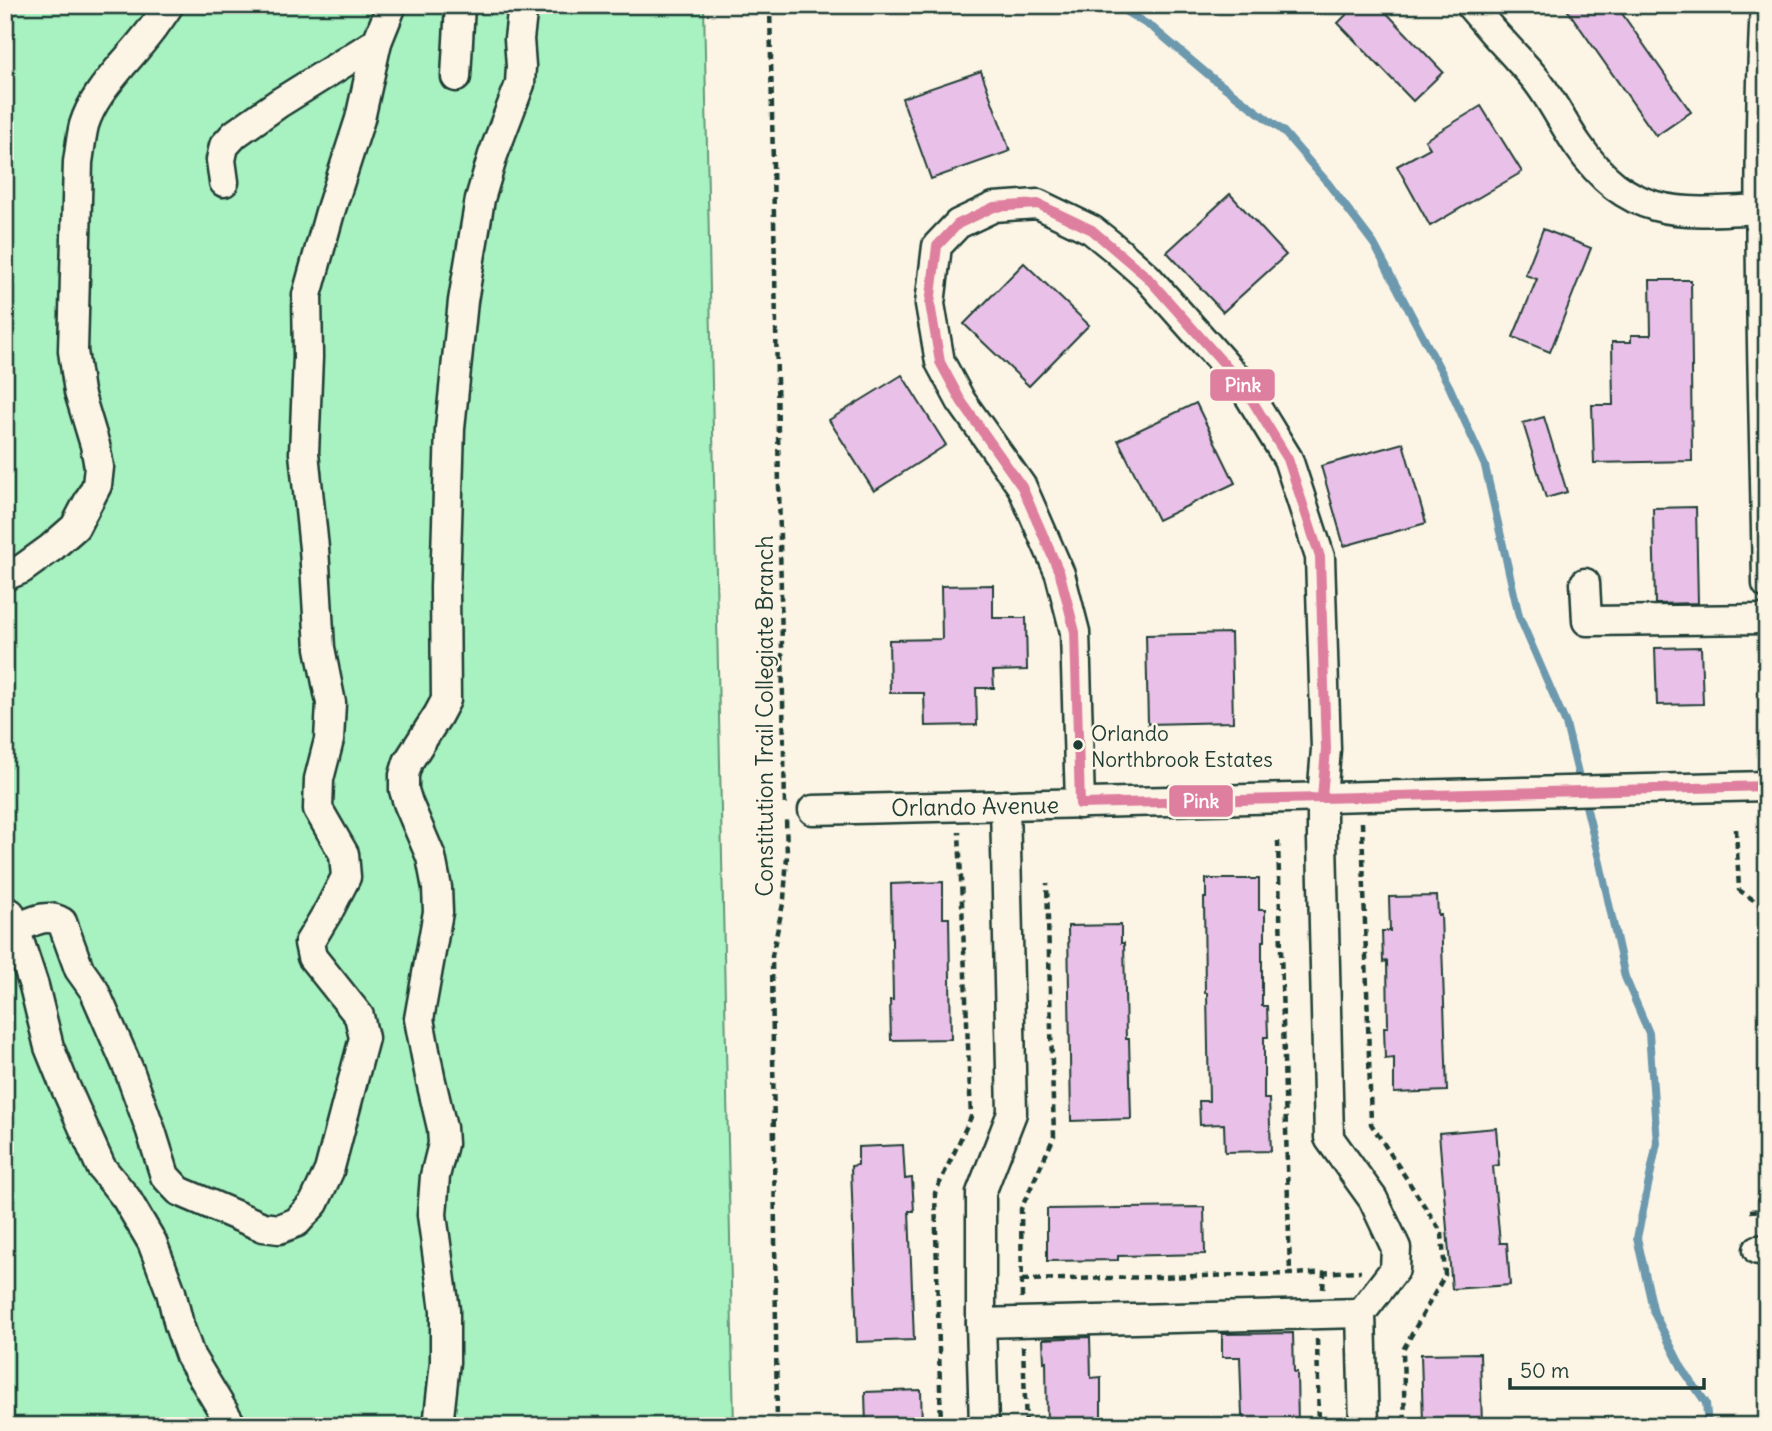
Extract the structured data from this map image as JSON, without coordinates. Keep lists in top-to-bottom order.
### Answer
{
  "streets": {
    "street": ["Orlando Avenue"],
    "path": ["Constitution Trail Collegiate Branch"]
  },
  "places": ["Orlando Northbrook Estates"],
  "lines": ["transit line Pink"],
  "scale_bar": "50 m"
}
